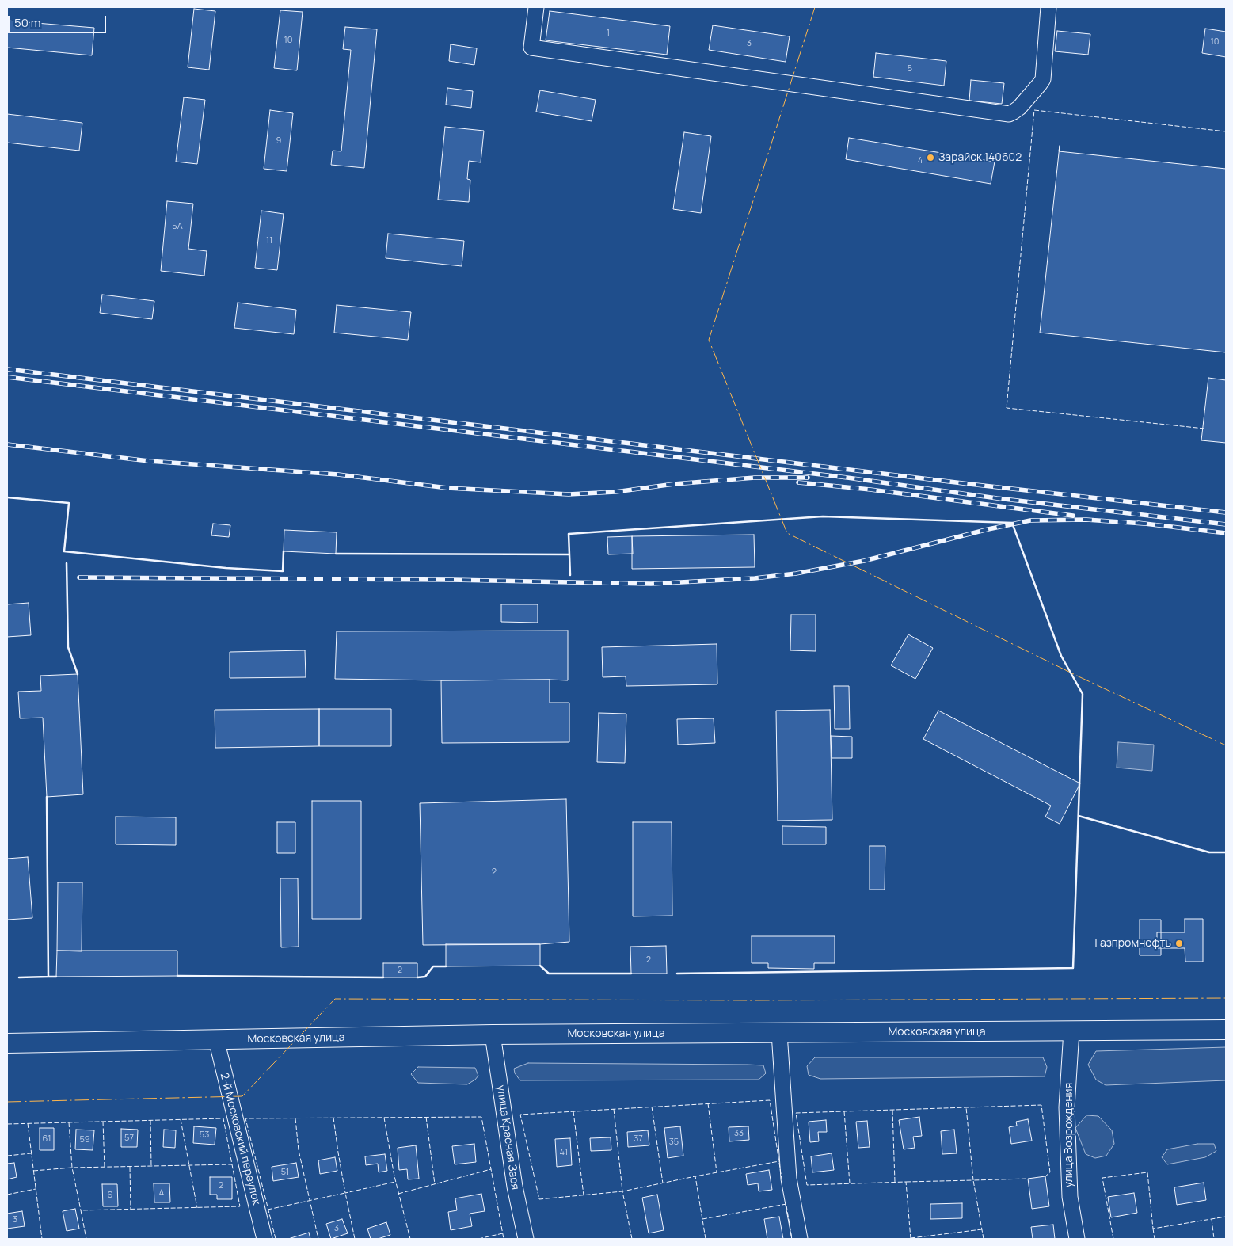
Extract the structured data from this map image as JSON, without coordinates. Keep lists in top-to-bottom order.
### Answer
{
  "streets": {
    "main road": ["Московская улица"],
    "street": ["улица Возрождения", "улица Красная Заря", "2-й Московский переулок"]
  },
  "crossings": [
    ["Московская улица", "улица Возрождения"],
    ["Московская улица", "улица Красная Заря"],
    ["Московская улица", "2-й Московский переулок"]
  ],
  "places": ["Зарайск 140602", "Газпромнефть"],
  "house_numbers": [
    "1",
    "10",
    "10",
    "3",
    "5",
    "9",
    "4",
    "5А",
    "11",
    "2",
    "2",
    "2",
    "33",
    "53",
    "57",
    "61",
    "37",
    "59",
    "35",
    "41",
    "51",
    "2",
    "4",
    "6",
    "3",
    "3"
  ],
  "scale_bar": "50 m"
}
